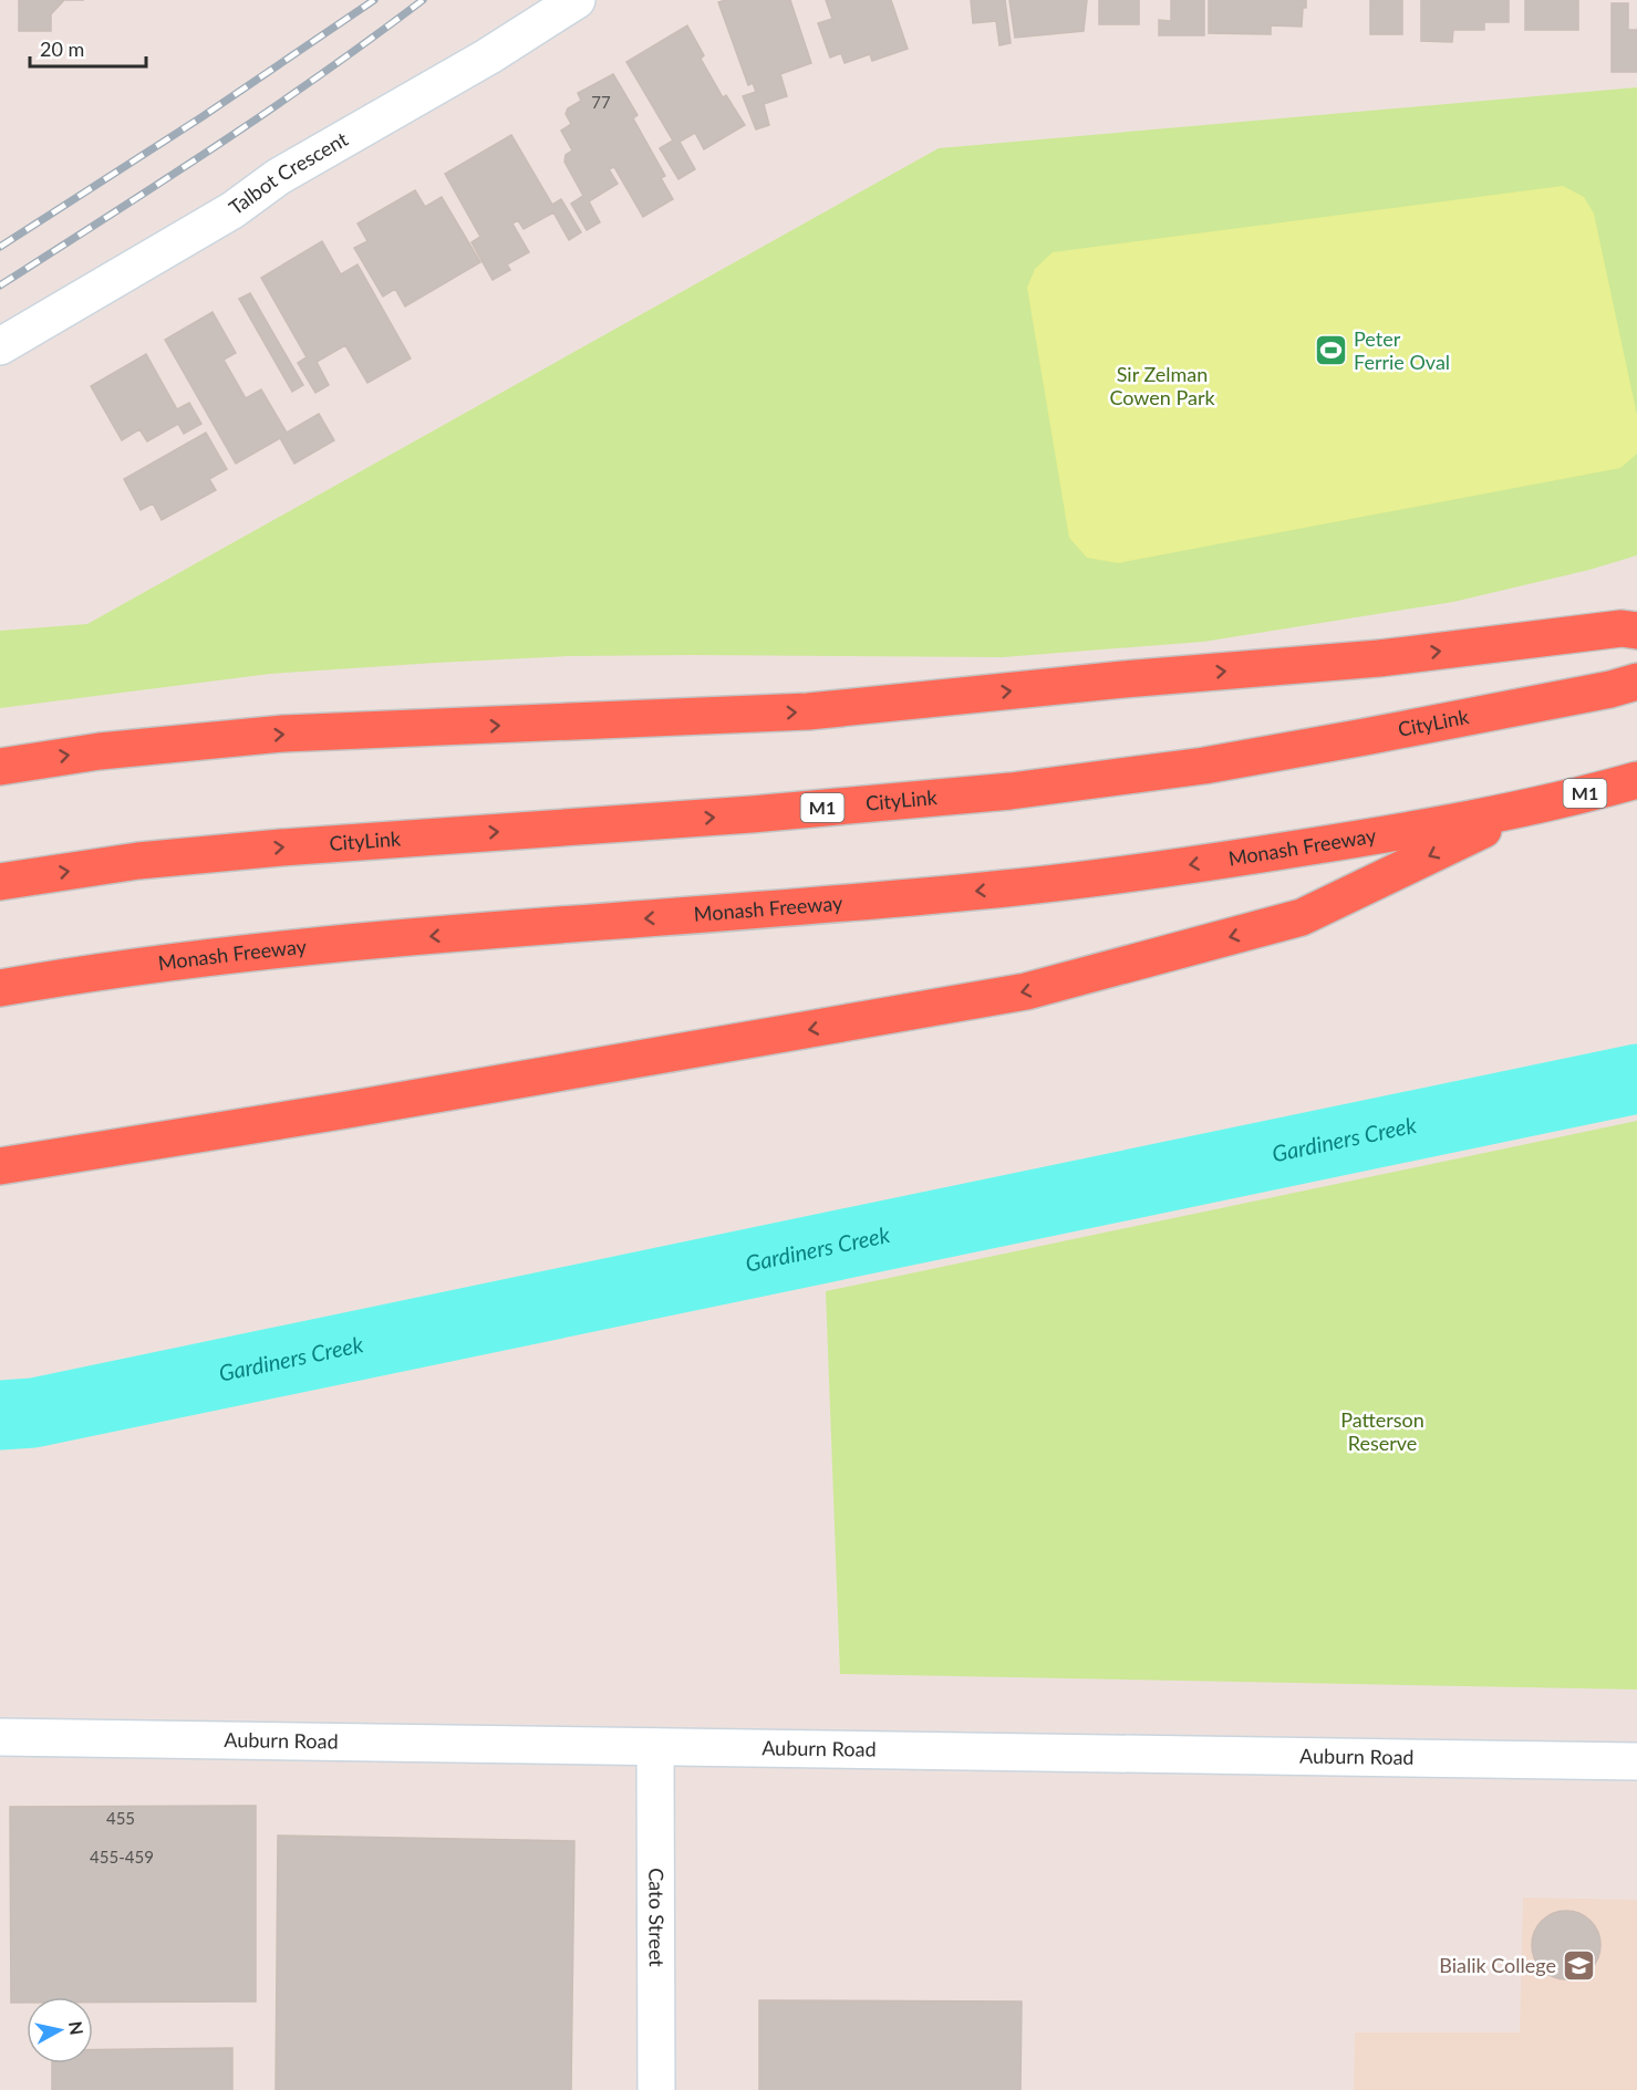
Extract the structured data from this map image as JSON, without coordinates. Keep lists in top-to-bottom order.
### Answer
{
  "streets": {
    "highway": ["CityLink", "M1", "Monash Freeway"],
    "main road": ["Talbot Crescent", "Auburn Road", "Cato Street"]
  },
  "crossings": [
    ["M1", "Monash Freeway"],
    ["Auburn Road", "Cato Street"]
  ],
  "water": ["Gardiners Creek"],
  "parks": ["Sir Zelman Cowen Park", "Patterson Reserve"],
  "places": {
    "sports": ["Peter Ferrie Oval"],
    "school or university": ["Bialik College"]
  },
  "house_numbers": ["77", "455", "455-459"],
  "scale_bar": "20 m",
  "north": "right"
}
